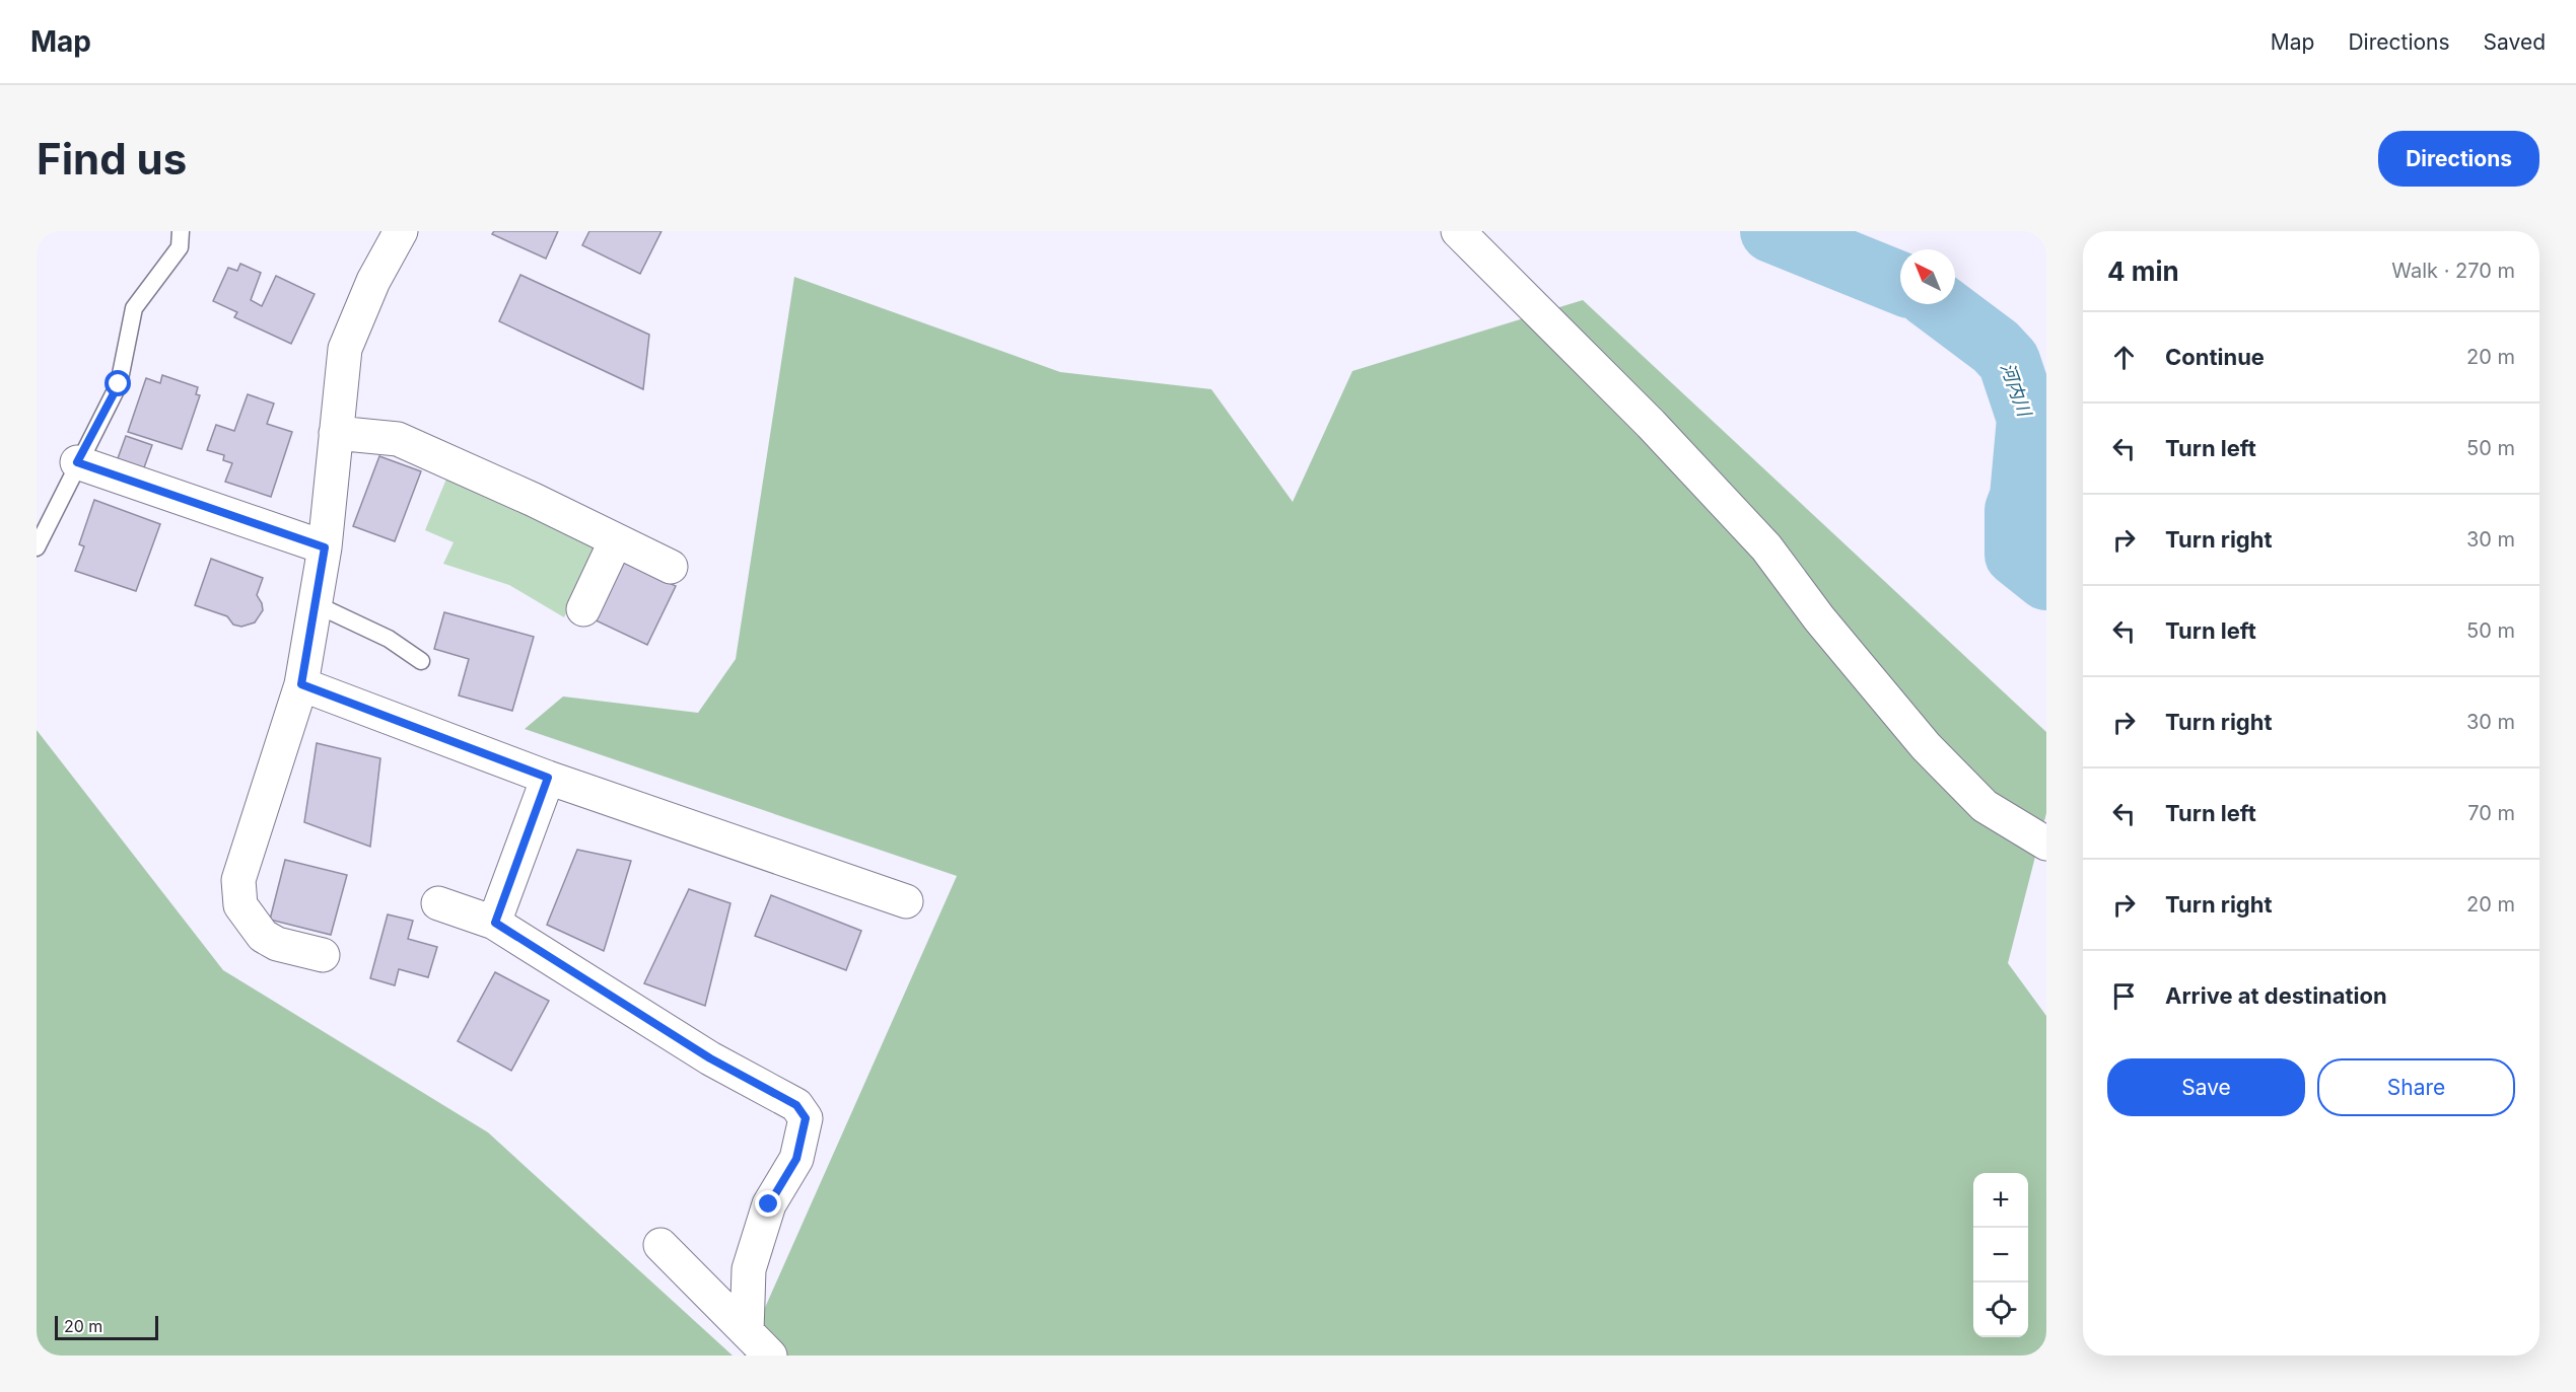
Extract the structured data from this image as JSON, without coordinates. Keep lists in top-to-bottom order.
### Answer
{
  "water": ["河内川"],
  "scale_bar": "20 m",
  "north": "top left",
  "page": {
    "header": "Map",
    "nav": ["Map", "Directions", "Saved"],
    "buttons": [
      "Directions",
      ["Save", "Share"]
    ],
    "title": "Find us",
    "heading": ["4 min", "Walk · 270 m"],
    "list": [
      ["Continue", "20 m"],
      ["Turn left", "50 m"],
      ["Turn right", "30 m"],
      ["Turn left", "50 m"],
      ["Turn right", "30 m"],
      ["Turn left", "70 m"],
      ["Turn right", "20 m"],
      "Arrive at destination"
    ],
    "map_buttons": ["+", "−"],
    "scale": "20 m"
  }
}
